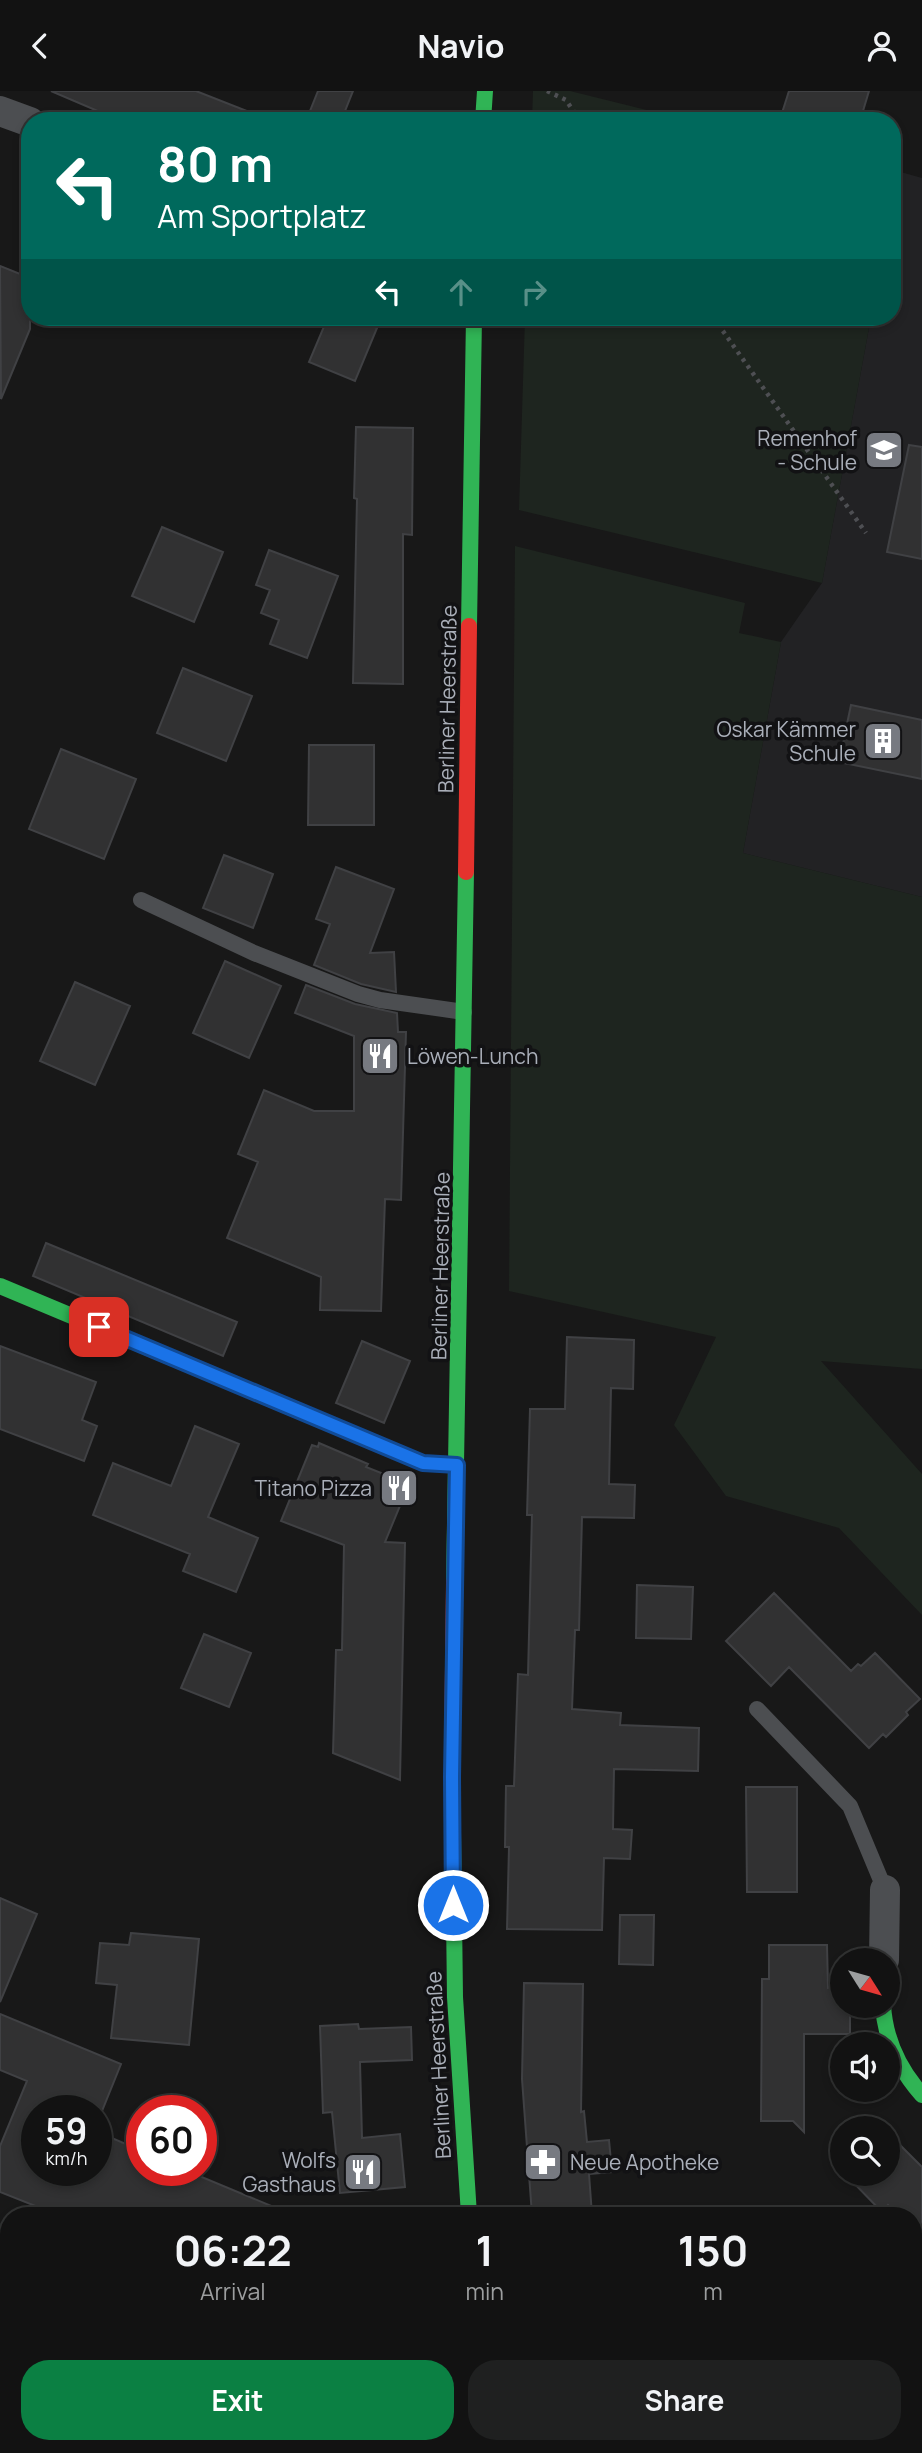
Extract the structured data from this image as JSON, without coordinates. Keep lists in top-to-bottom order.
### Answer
{
  "streets": {
    "main road": ["Berliner Heerstraße"]
  },
  "places": {
    "school or university": ["Remenhof - Schule"],
    "building": ["Oskar Kämmer Schule"],
    "restaurant": ["Löwen-Lunch", "Titano Pizza", "Wolfs Gasthaus"],
    "pharmacy": ["Neue Apotheke"]
  },
  "north": "bottom right",
  "page": {
    "header": "Navio",
    "turn": ["80 m", "Am Sportplatz"],
    "speed": "59 km/h",
    "limit": "60",
    "eta": [
      "06:22",
      "Arrival",
      "1",
      "min",
      "150",
      "m"
    ],
    "buttons": ["Exit", "Share"]
  }
}
